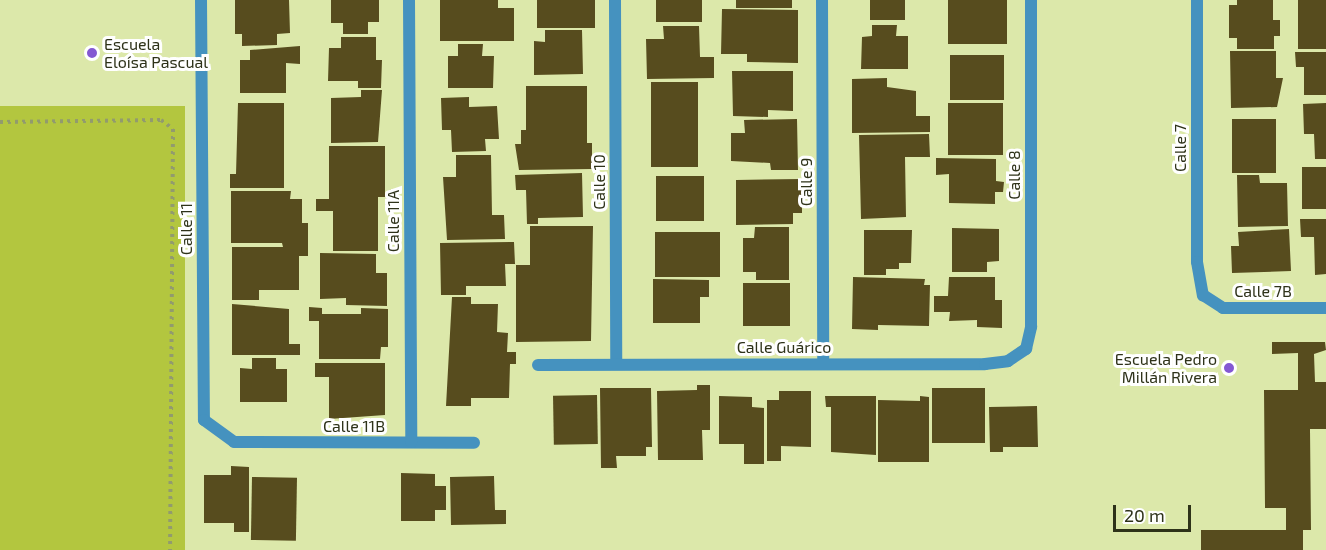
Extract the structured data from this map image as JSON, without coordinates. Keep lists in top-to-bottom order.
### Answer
{
  "streets": {
    "street": [
      "Calle 7",
      "Calle 8",
      "Calle 10",
      "Calle 9",
      "Calle 11A",
      "Calle 11",
      "Calle 7B",
      "Calle Guárico",
      "Calle 11B"
    ]
  },
  "crossings": [
    ["Calle 7", "Calle 7B"],
    ["Calle 8", "Calle Guárico"],
    ["Calle 10", "Calle Guárico"],
    ["Calle 9", "Calle Guárico"],
    ["Calle 11A", "Calle 11B"],
    ["Calle 11", "Calle 11B"]
  ],
  "places": ["Escuela Eloísa Pascual", "Escuela Pedro Millán Rivera"],
  "scale_bar": "20 m"
}
